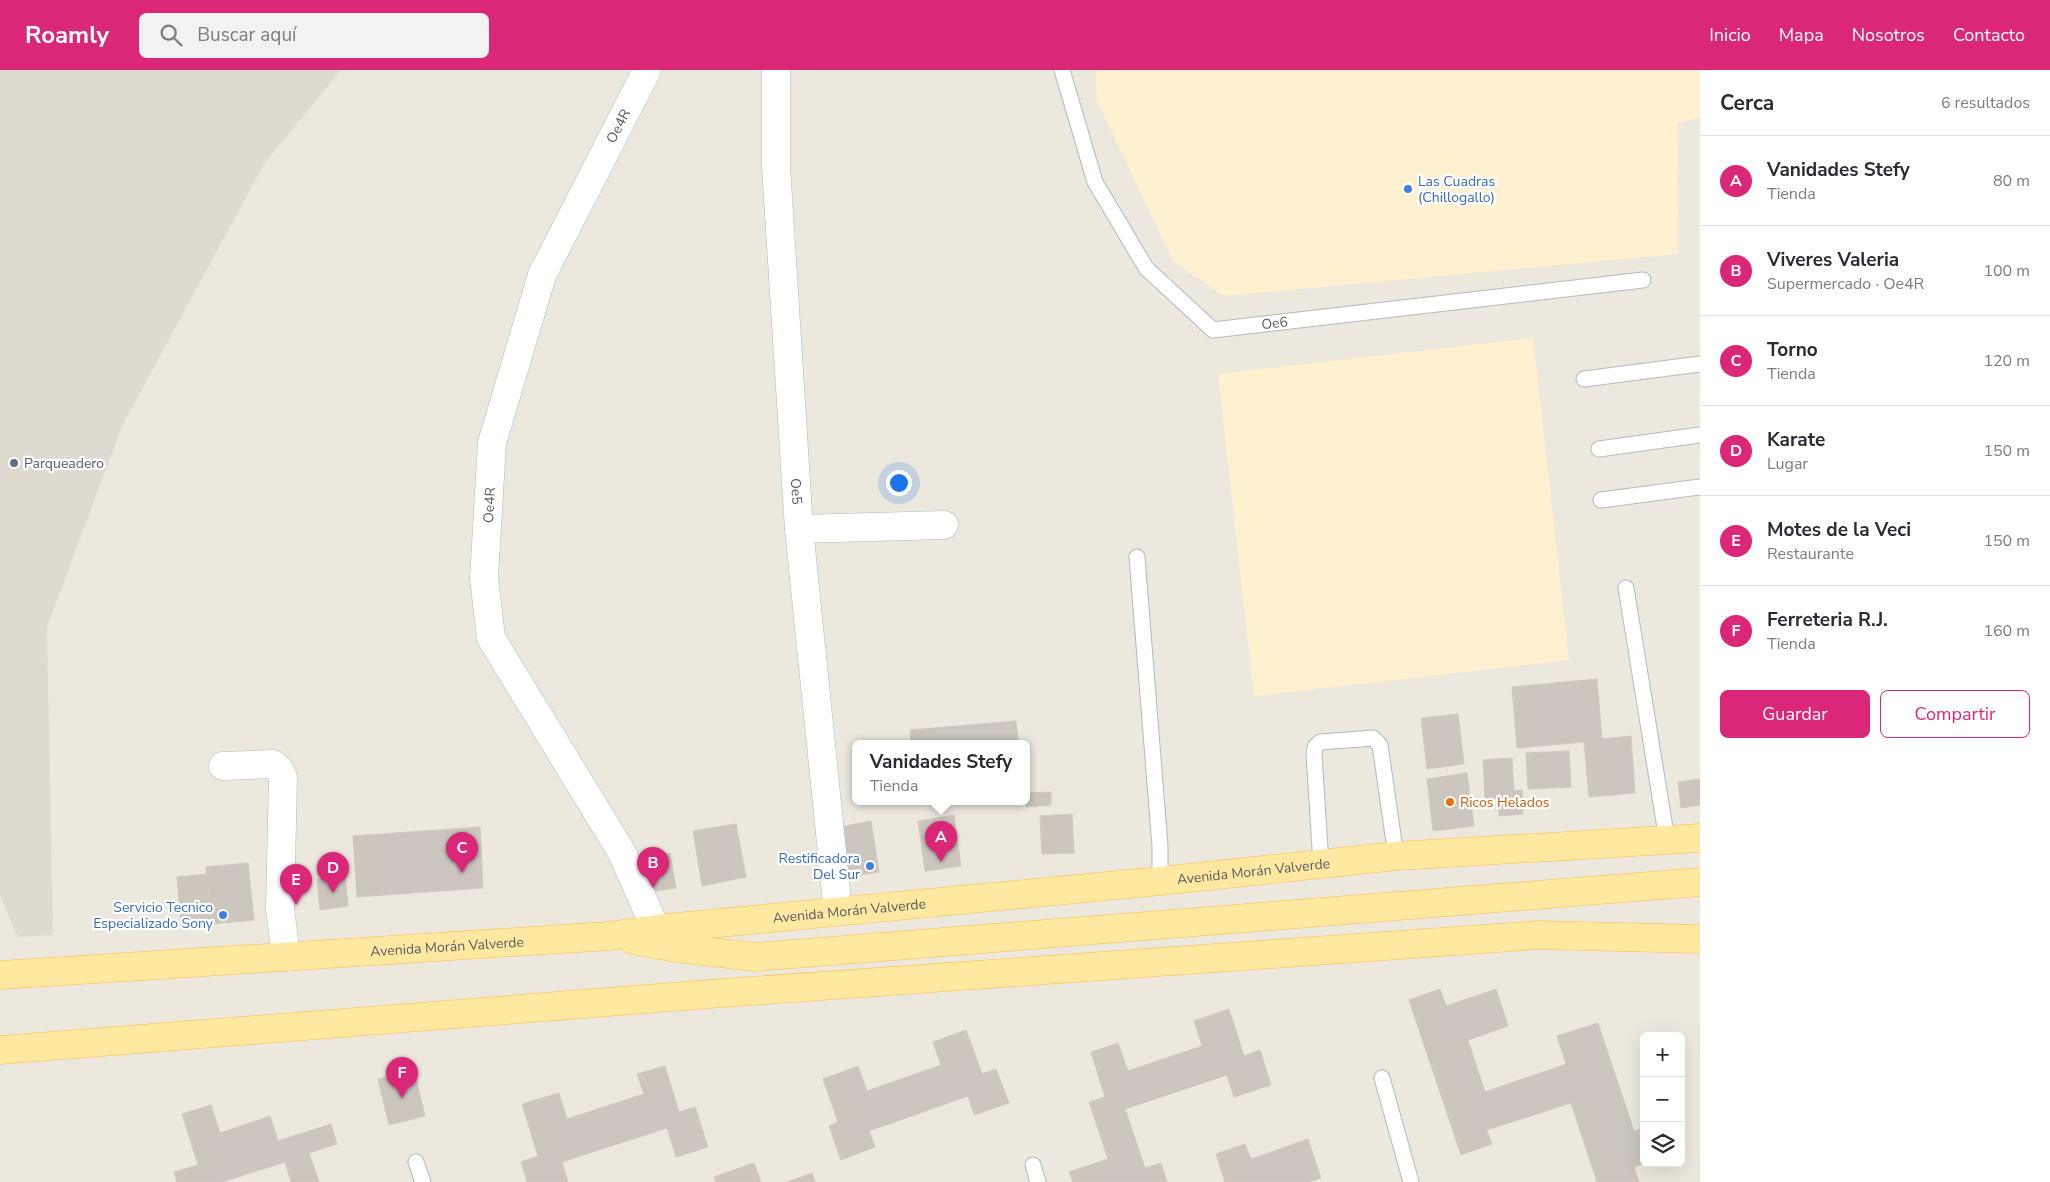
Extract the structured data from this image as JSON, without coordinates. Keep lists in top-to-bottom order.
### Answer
{
  "streets": {
    "main road": ["Avenida Morán Valverde"],
    "street": ["Oe4R", "Oe5"],
    "lane": ["Oe6"]
  },
  "crossings": [
    ["Oe4R", "Avenida Morán Valverde"],
    ["Oe5", "Avenida Morán Valverde"]
  ],
  "places": [
    "Las Cuadras (Chillogallo)",
    "Parqueadero",
    "Ricos Helados",
    "Restificadora Del Sur",
    "Servicio Tecnico Especializado Sony"
  ],
  "page": {
    "header": "Roamly",
    "search": "Buscar aquí",
    "nav": [
      "Inicio",
      "Mapa",
      "Nosotros",
      "Contacto"
    ],
    "heading": ["Cerca", "6 resultados"],
    "list": [
      {
        "mark": "A",
        "name": "Vanidades Stefy",
        "note": "Tienda",
        "value": "80 m"
      },
      {
        "mark": "B",
        "name": "Viveres Valeria",
        "note": "Supermercado · Oe4R",
        "value": "100 m"
      },
      {
        "mark": "C",
        "name": "Torno",
        "note": "Tienda",
        "value": "120 m"
      },
      {
        "mark": "D",
        "name": "Karate",
        "note": "Lugar",
        "value": "150 m"
      },
      {
        "mark": "E",
        "name": "Motes de la Veci",
        "note": "Restaurante",
        "value": "150 m"
      },
      {
        "mark": "F",
        "name": "Ferreteria R.J.",
        "note": "Tienda",
        "value": "160 m"
      }
    ],
    "buttons": ["Guardar", "Compartir"],
    "popup": ["Vanidades Stefy", "Tienda"],
    "pins": [
      "A",
      "C",
      "B",
      "D",
      "E",
      "F"
    ],
    "map_buttons": ["+", "−"]
  }
}
